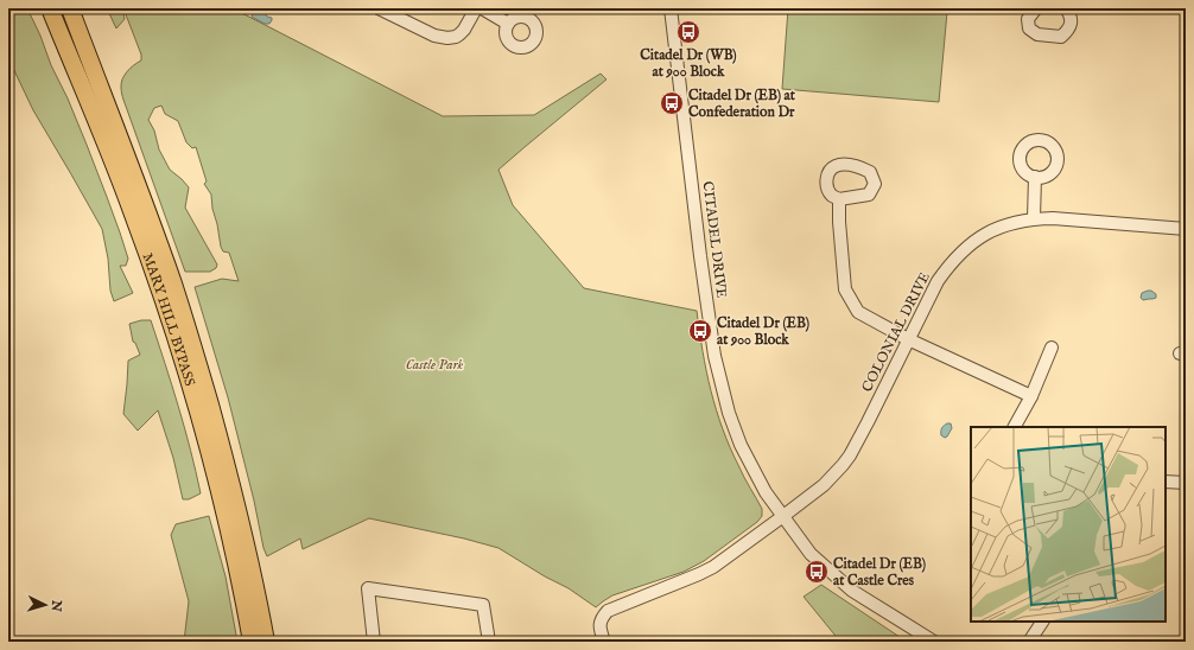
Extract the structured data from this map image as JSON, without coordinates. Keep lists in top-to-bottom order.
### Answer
{
  "streets": {
    "highway": ["MARY HILL BYPASS"],
    "street": ["CITADEL DRIVE", "COLONIAL DRIVE"]
  },
  "crossings": [
    ["CITADEL DRIVE", "COLONIAL DRIVE"]
  ],
  "parks": ["Castle Park"],
  "places": {
    "bus stop": [
      "Citadel Dr (WB) at 900 Block",
      "Citadel Dr (EB) at Confederation Dr",
      "Citadel Dr (EB) at 900 Block",
      "Citadel Dr (EB) at Castle Cres"
    ]
  },
  "north": "right"
}
